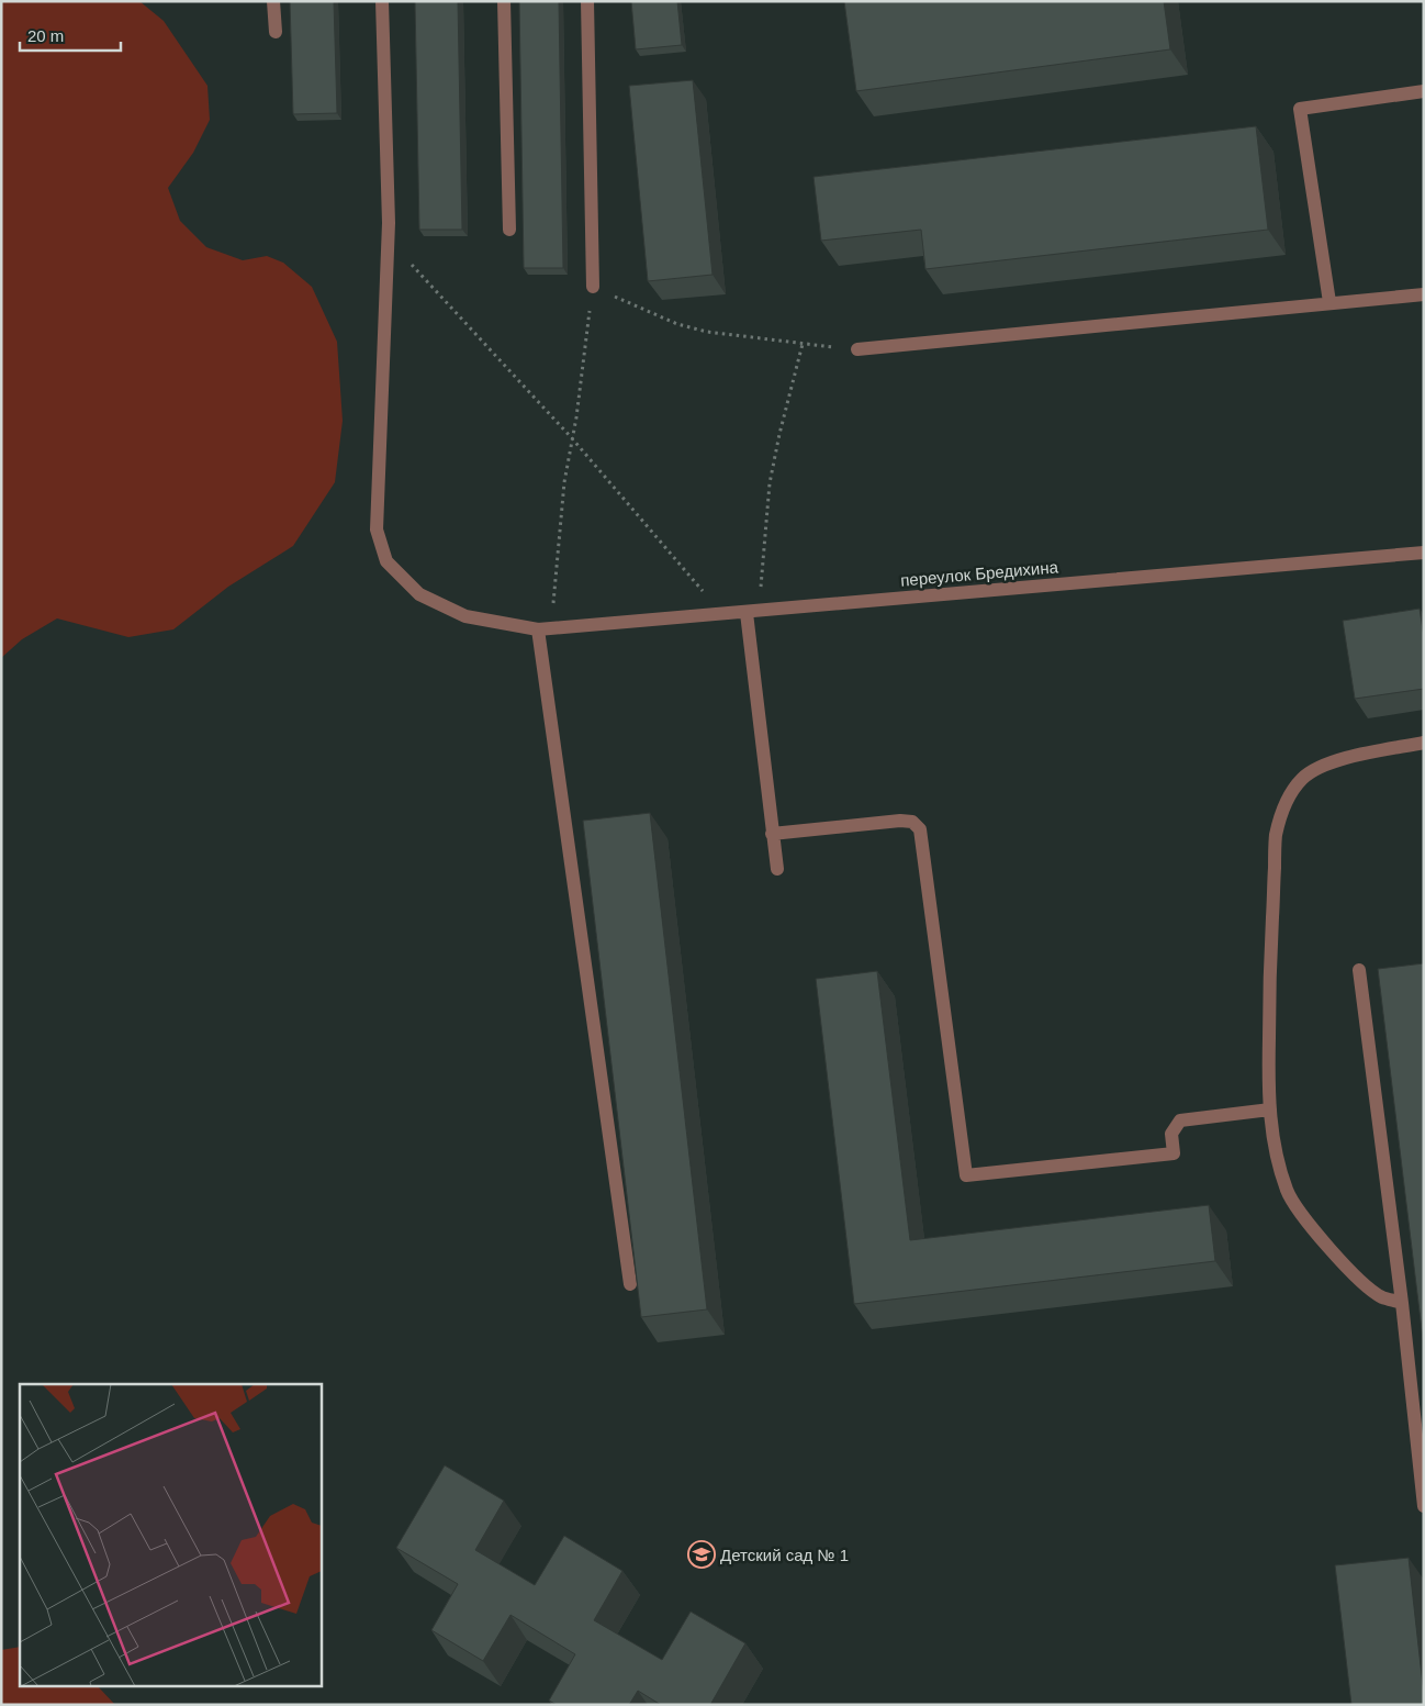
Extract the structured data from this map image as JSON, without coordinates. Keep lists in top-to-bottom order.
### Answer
{
  "streets": {
    "lane": ["переулок Бредихина"]
  },
  "places": {
    "school or university": ["Детский сад № 1"]
  },
  "scale_bar": "20 m"
}
